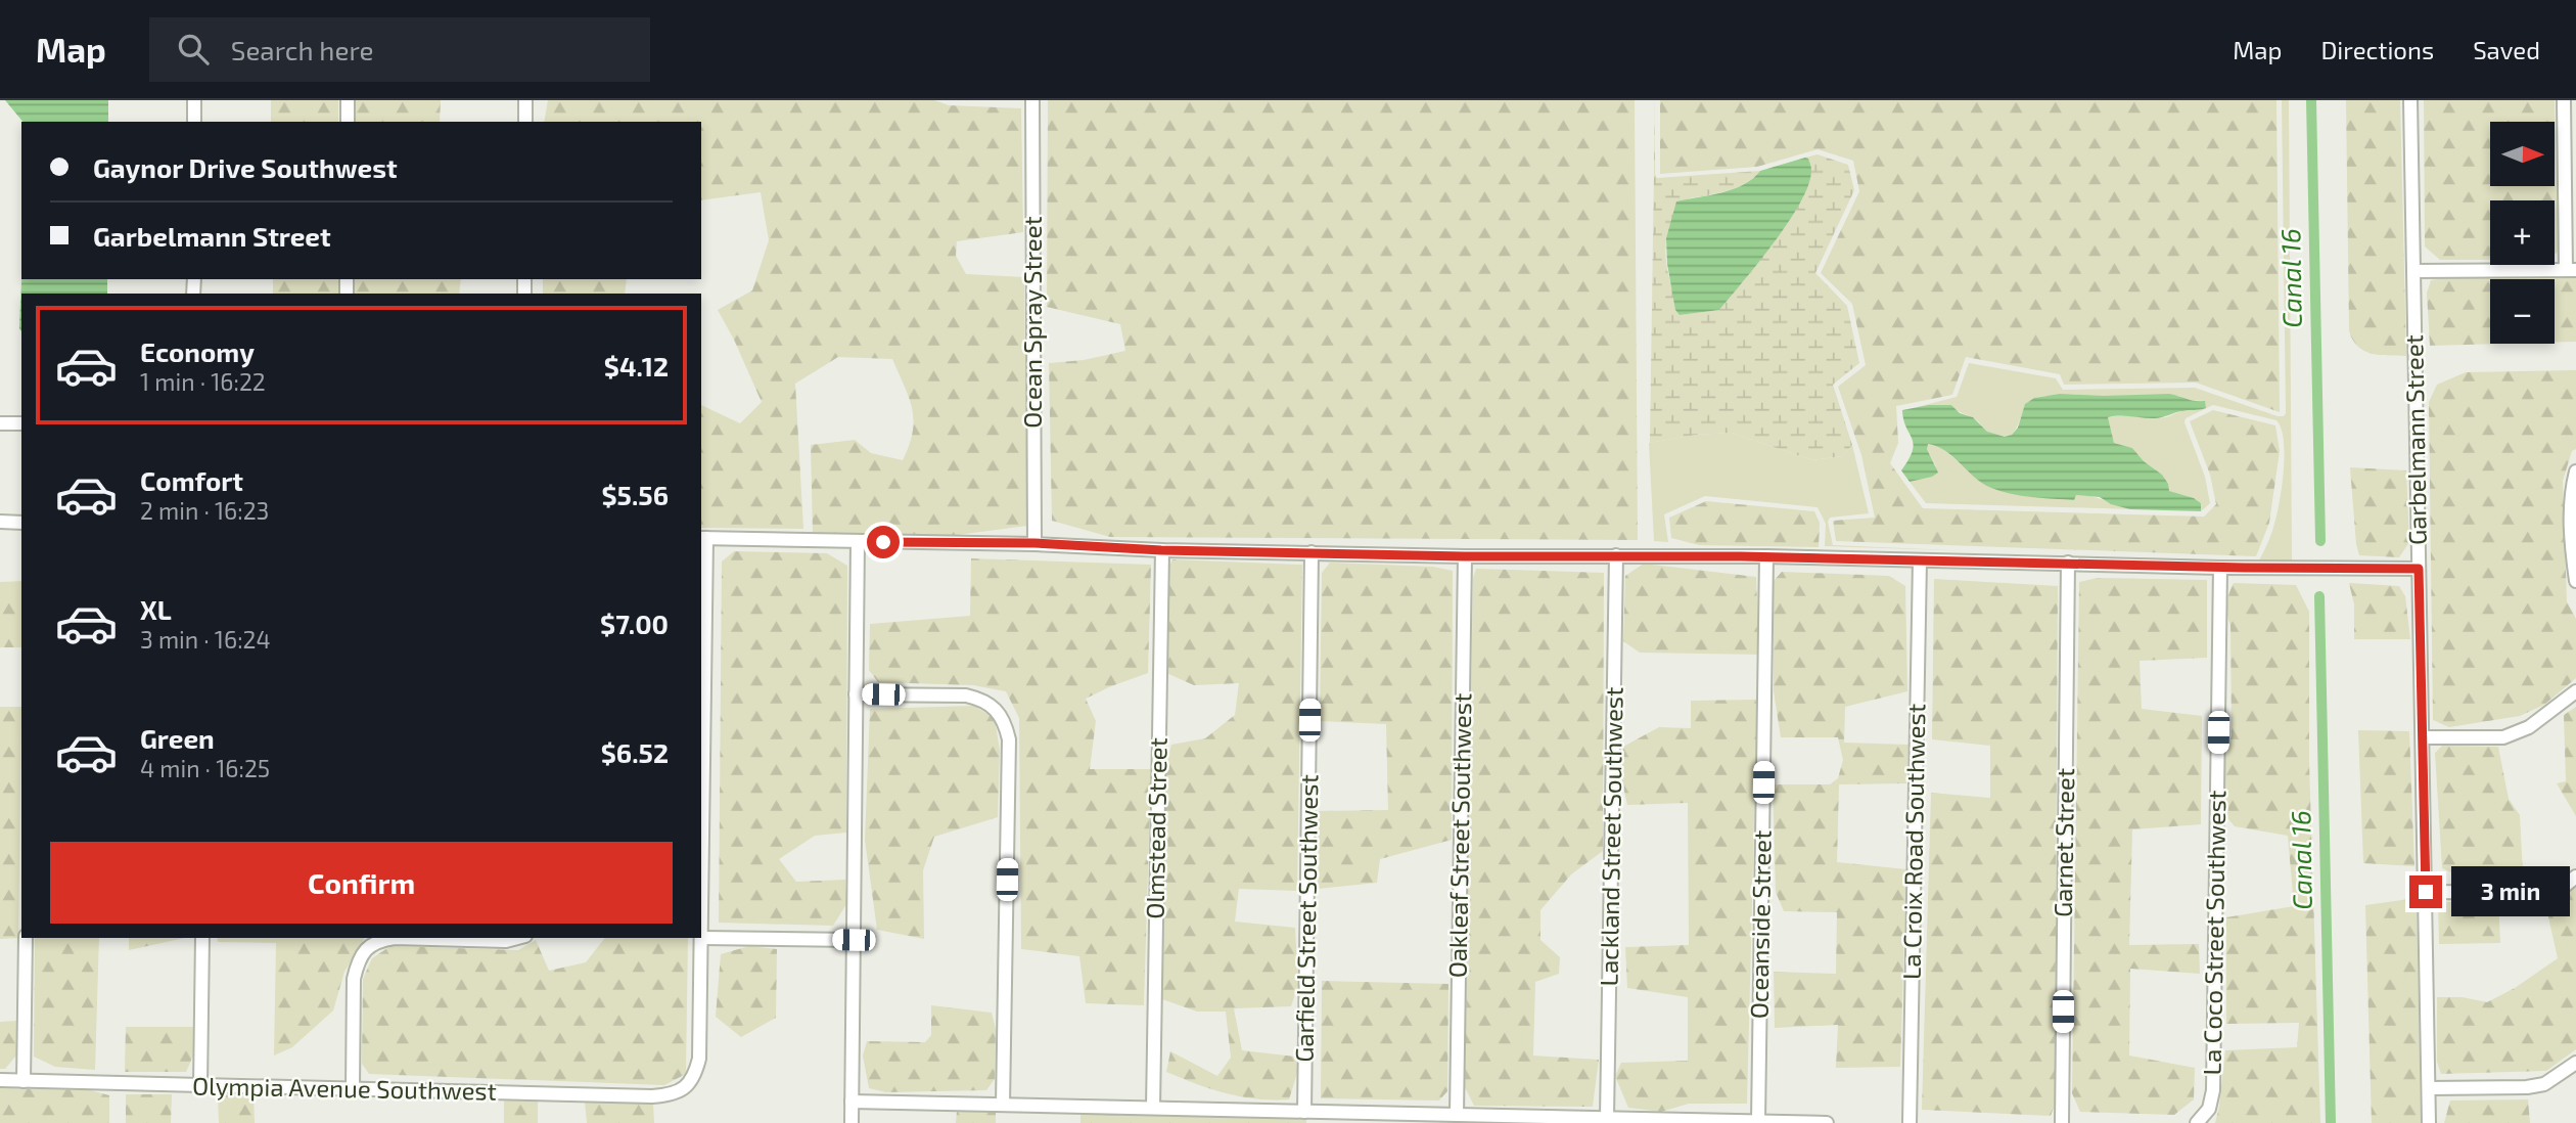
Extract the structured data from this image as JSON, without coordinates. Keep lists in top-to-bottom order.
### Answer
{
  "streets": {
    "street": [
      "Ocean Spray Street",
      "Garbelmann Street",
      "Olmstead Street",
      "Oakleaf Street Southwest",
      "Lackland Street Southwest",
      "La Croix Road Southwest",
      "Garnet Street",
      "Garfield Street Southwest",
      "Oceanside Street",
      "La Coco Street Southwest",
      "Olympia Avenue Southwest"
    ]
  },
  "water": ["Canal 16"],
  "north": "right",
  "page": {
    "header": "Map",
    "search": "Search here",
    "nav": ["Map", "Directions", "Saved"],
    "map_buttons": ["+", "−"],
    "banner": ["Gaynor Drive Southwest", "Garbelmann Street"],
    "list": [
      {
        "name": "Economy",
        "note": "1 min · 16:22",
        "value": "$4.12"
      },
      {
        "name": "Comfort",
        "note": "2 min · 16:23",
        "value": "$5.56"
      },
      {
        "name": "XL",
        "note": "3 min · 16:24",
        "value": "$7.00"
      },
      {
        "name": "Green",
        "note": "4 min · 16:25",
        "value": "$6.52"
      }
    ],
    "buttons": "Confirm",
    "bubble": "3 min"
  }
}
